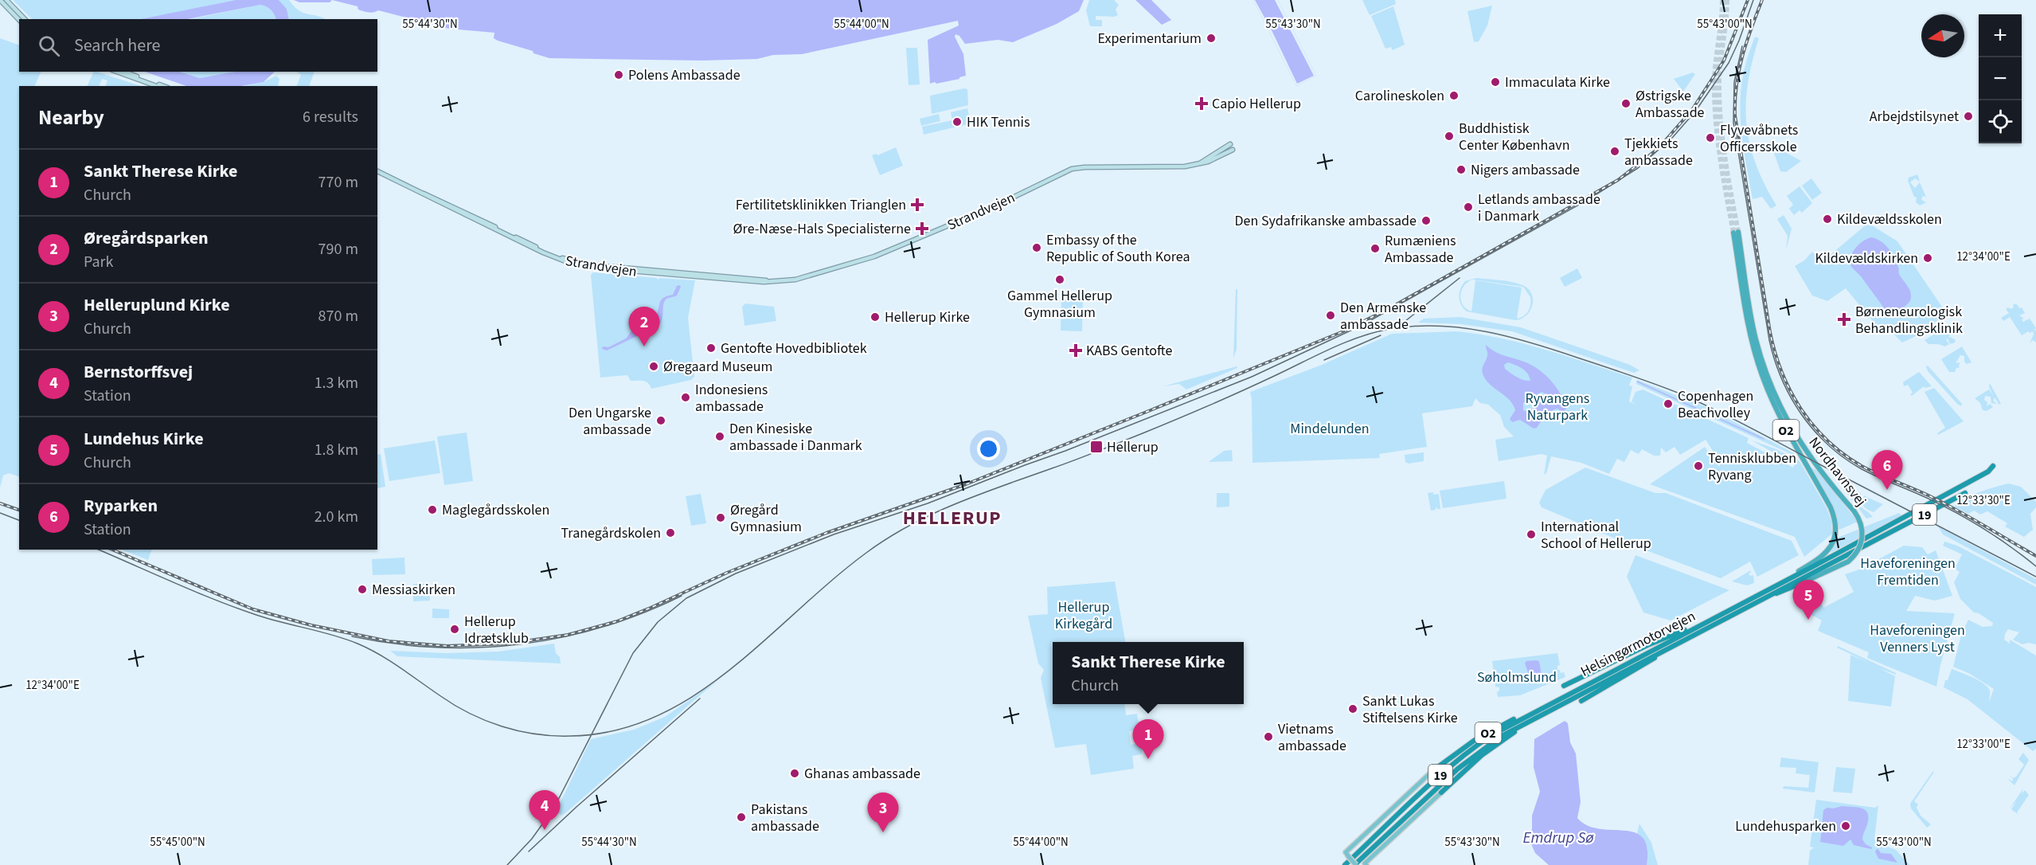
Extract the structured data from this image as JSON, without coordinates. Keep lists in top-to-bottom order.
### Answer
{
  "streets": {
    "highway": [
      "O2",
      "Nordhavnsvej",
      "19",
      "Helsingørmotorvejen"
    ],
    "main road": ["Strandvejen"]
  },
  "crossings": [
    ["O2", "Helsingørmotorvejen"],
    ["Nordhavnsvej", "Helsingørmotorvejen"]
  ],
  "districts": ["HELLERUP"],
  "water": ["Emdrup Sø"],
  "parks": [
    "Ryvangens Naturpark",
    "Mindelunden",
    "Haveforeningen Fremtiden",
    "Hellerup Kirkegård",
    "Haveforeningen Venners Lyst",
    "Søholmslund"
  ],
  "places": {
    "other": [
      "Experimentarium",
      "Polens Ambassade",
      "Immaculata Kirke",
      "Carolineskolen",
      "Østrigske Ambassade",
      "Arbejdstilsynet",
      "HIK Tennis",
      "Buddhistisk Center København",
      "Flyvevåbnets Officersskole",
      "Tjekkiets ambassade",
      "Nigers ambassade",
      "Letlands ambassade i Danmark",
      "Kildevældsskolen",
      "Den Sydafrikanske ambassade",
      "Embassy of the Republic of South Korea",
      "Rumæniens Ambassade",
      "Kildevældskirken",
      "Gammel Hellerup Gymnasium",
      "Den Armenske ambassade",
      "Hellerup Kirke",
      "Gentofte Hovedbibliotek",
      "Øregaard Museum",
      "Indonesiens ambassade",
      "Copenhagen Beachvolley",
      "Den Ungarske ambassade",
      "Den Kinesiske ambassade i Danmark",
      "Tennisklubben Ryvang",
      "Maglegårdsskolen",
      "Øregård Gymnasium",
      "Tranegårdskolen",
      "International School of Hellerup",
      "Messiaskirken",
      "Hellerup Idrætsklub",
      "Sankt Lukas Stiftelsens Kirke",
      "Vietnams ambassade",
      "Ghanas ambassade",
      "Pakistans ambassade",
      "Lundehusparken"
    ],
    "health": [
      "Capio Hellerup",
      "Fertilitetsklinikken Trianglen",
      "Øre-Næse-Hals Specialisterne",
      "Børneneurologisk Behandlingsklinik",
      "KABS Gentofte"
    ],
    "transit": ["Hellerup"]
  },
  "north": "left",
  "page": {
    "map_buttons": ["+", "−"],
    "search": "Search here",
    "heading": ["Nearby", "6 results"],
    "list": [
      {
        "mark": "1",
        "name": "Sankt Therese Kirke",
        "note": "Church",
        "value": "770 m"
      },
      {
        "mark": "2",
        "name": "Øregårdsparken",
        "note": "Park",
        "value": "790 m"
      },
      {
        "mark": "3",
        "name": "Helleruplund Kirke",
        "note": "Church",
        "value": "870 m"
      },
      {
        "mark": "4",
        "name": "Bernstorffsvej",
        "note": "Station",
        "value": "1.3 km"
      },
      {
        "mark": "5",
        "name": "Lundehus Kirke",
        "note": "Church",
        "value": "1.8 km"
      },
      {
        "mark": "6",
        "name": "Ryparken",
        "note": "Station",
        "value": "2.0 km"
      }
    ],
    "pins": [
      "2",
      "6",
      "5",
      "1",
      "4",
      "3"
    ],
    "popup": ["Sankt Therese Kirke", "Church"]
  },
  "coordinates": [
    "55°44'30\"N",
    "55°44'00\"N",
    "55°43'30\"N",
    "55°43'00\"N",
    "12°34'00\"E",
    "12°33'30\"E",
    "12°33'00\"E",
    "55°45'00\"N"
  ]
}
